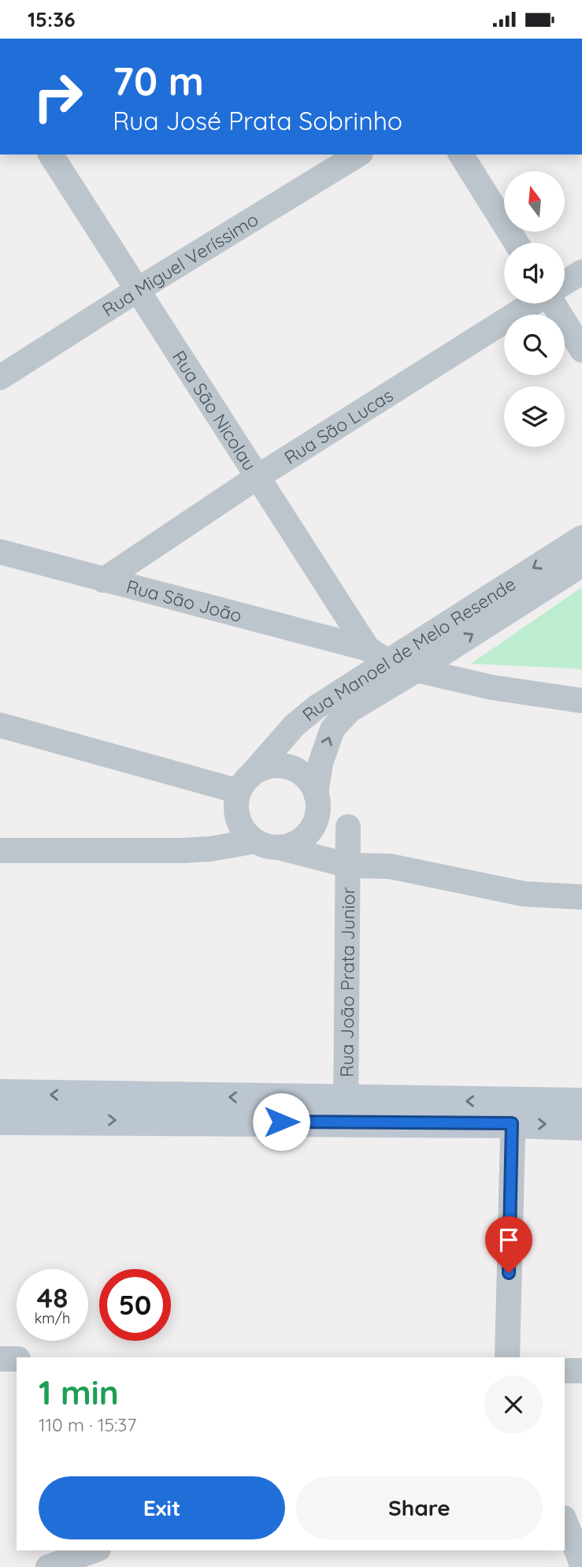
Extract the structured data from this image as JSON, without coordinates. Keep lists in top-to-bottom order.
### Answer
{
  "streets": {
    "street": [
      "Rua Miguel Veríssimo",
      "Rua São Nicolau",
      "Rua São Lucas",
      "Rua São João",
      "Rua Manoel de Melo Resende",
      "Rua João Prata Junior"
    ]
  },
  "crossings": [
    ["Rua Miguel Veríssimo", "Rua São Nicolau"],
    ["Rua São Nicolau", "Rua São Lucas"],
    ["Rua São Nicolau", "Rua São João"],
    ["Rua São Nicolau", "Rua Manoel de Melo Resende"],
    ["Rua São Lucas", "Rua São João"],
    ["Rua São João", "Rua Manoel de Melo Resende"]
  ],
  "north": "top",
  "page": {
    "status": "15:36",
    "turn": ["70 m", "Rua José Prata Sobrinho"],
    "speed": "48 km/h",
    "limit": "50",
    "heading": ["1 min", "110 m · 15:37"],
    "buttons": ["Exit", "Share"]
  }
}
